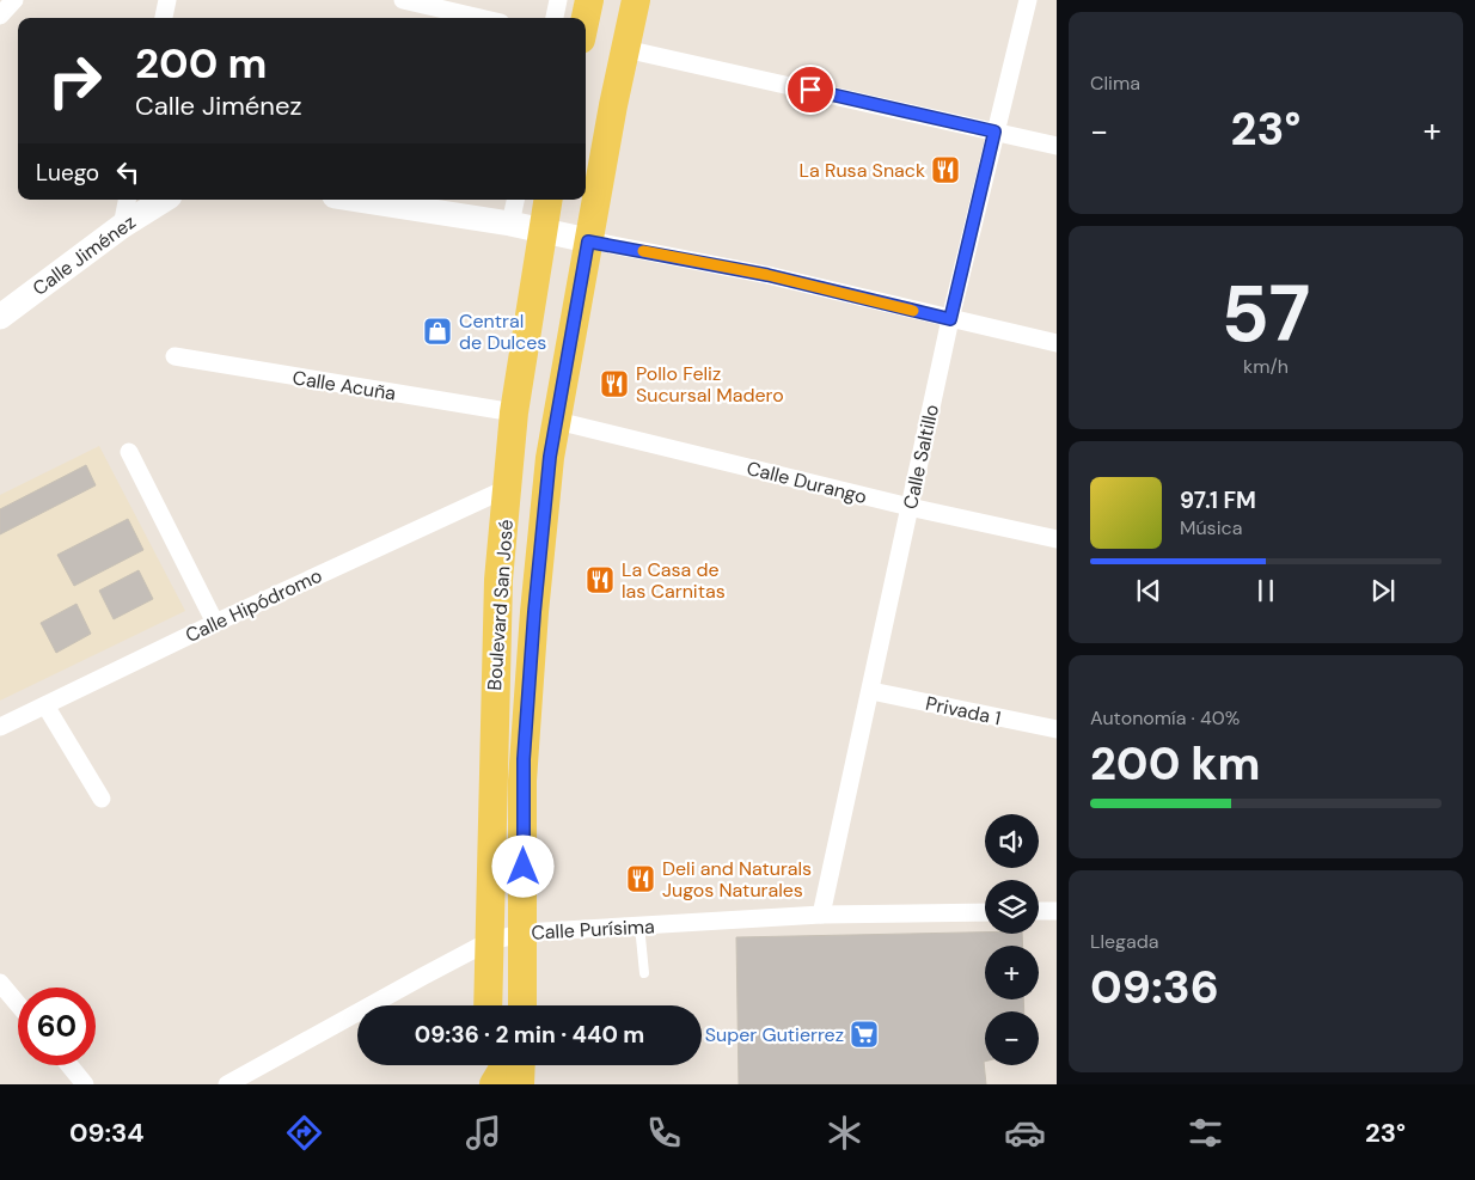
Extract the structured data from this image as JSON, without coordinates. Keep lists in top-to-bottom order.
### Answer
{
  "streets": {
    "main road": ["Calle Jiménez", "Boulevard San José"],
    "street": [
      "Calle Acuña",
      "Calle Saltillo",
      "Calle Durango",
      "Calle Hipódromo",
      "Privada 1",
      "Calle Purísima"
    ]
  },
  "crossings": [
    ["Calle Acuña", "Boulevard San José"],
    ["Calle Saltillo", "Calle Durango"],
    ["Calle Saltillo", "Privada 1"],
    ["Calle Saltillo", "Calle Purísima"],
    ["Calle Durango", "Boulevard San José"],
    ["Calle Hipódromo", "Boulevard San José"],
    ["Boulevard San José", "Calle Purísima"]
  ],
  "places": {
    "restaurant": [
      "La Rusa Snack",
      "Pollo Feliz Sucursal Madero",
      "La Casa de las Carnitas",
      "Deli and Naturals Jugos Naturales"
    ],
    "shop": ["Central de Dulces"],
    "supermarket": ["Super Gutierrez"]
  },
  "page": {
    "tile": [
      "Clima",
      ["57", "km/h"],
      ["Autonomía · 40%", "200 km"],
      ["Llegada", "09:36"]
    ],
    "turn": ["200 m", "Calle Jiménez"],
    "heat": ["−", "23°", "+"],
    "then": "Luego",
    "song": ["97.1 FM", "Música"],
    "map_buttons": ["+", "−"],
    "limit": "60",
    "trip": "09:36 · 2 min · 440 m",
    "tabs": ["09:34", "23°"]
  }
}
